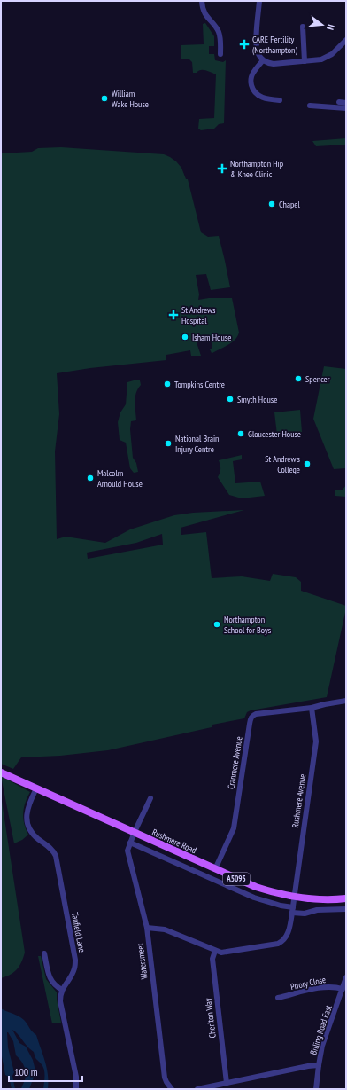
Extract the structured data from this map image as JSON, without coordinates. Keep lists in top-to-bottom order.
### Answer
{
  "streets": {
    "main road": ["Rushmere Road", "A5095"],
    "street": [
      "Cranmere Avenue",
      "Rushmere Avenue",
      "Tanfield Lane",
      "Watersmeet",
      "Priory Close",
      "Cheriton Way",
      "Billing Road East"
    ]
  },
  "crossings": [
    ["Cranmere Avenue", "Rushmere Avenue"],
    ["Cranmere Avenue", "Rushmere Road"],
    ["Rushmere Avenue", "Rushmere Road"],
    ["Rushmere Avenue", "Cheriton Way"],
    ["Rushmere Road", "Tanfield Lane"],
    ["Rushmere Road", "Watersmeet"],
    ["Priory Close", "Billing Road East"]
  ],
  "places": {
    "health": ["CARE Fertility (Northampton)", "Northampton Hip & Knee Clinic", "St Andrews Hospital"],
    "other": [
      "William Wake House",
      "Chapel",
      "Isham House",
      "Spencer",
      "Tompkins Centre",
      "Smyth House",
      "Gloucester House",
      "National Brain Injury Centre",
      "St Andrew's College",
      "Malcolm Arnould House",
      "Northampton School for Boys"
    ]
  },
  "scale_bar": "100 m",
  "north": "right"
}
